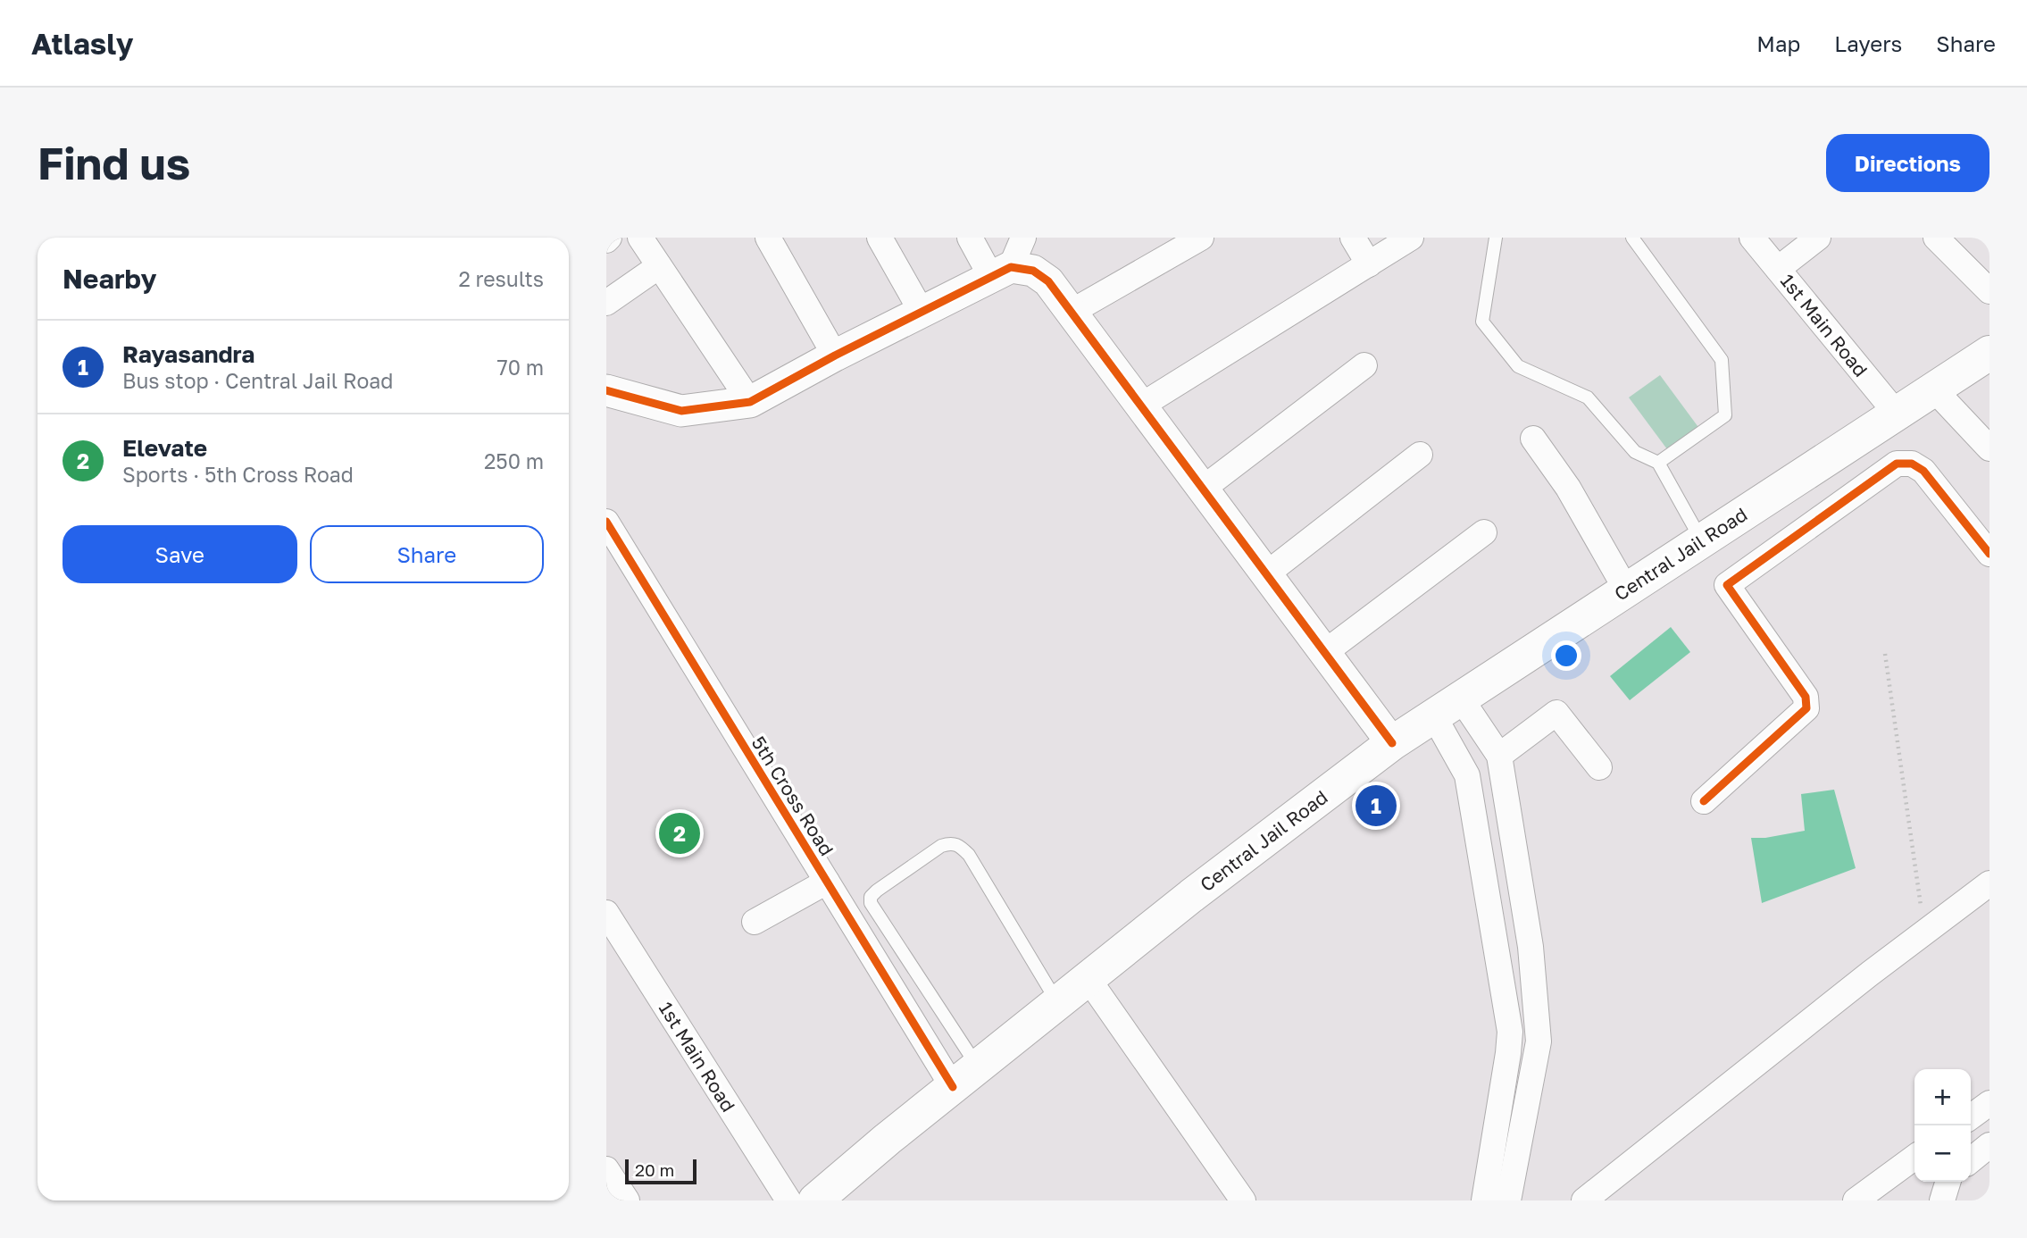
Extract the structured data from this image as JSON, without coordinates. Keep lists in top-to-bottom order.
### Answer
{
  "streets": {
    "main road": ["Central Jail Road"],
    "street": ["1st Main Road", "5th Cross Road"]
  },
  "crossings": [
    ["1st Main Road", "Central Jail Road"],
    ["Central Jail Road", "5th Cross Road"]
  ],
  "scale_bar": "20 m",
  "page": {
    "header": "Atlasly",
    "nav": ["Map", "Layers", "Share"],
    "buttons": [
      "Directions",
      ["Save", "Share"]
    ],
    "title": "Find us",
    "heading": ["Nearby", "2 results"],
    "list": [
      {
        "mark": "1",
        "name": "Rayasandra",
        "note": "Bus stop · Central Jail Road",
        "value": "70 m"
      },
      {
        "mark": "2",
        "name": "Elevate",
        "note": "Sports · 5th Cross Road",
        "value": "250 m"
      }
    ],
    "pins": ["1", "2"],
    "map_buttons": ["+", "−"],
    "scale": "20 m"
  }
}
